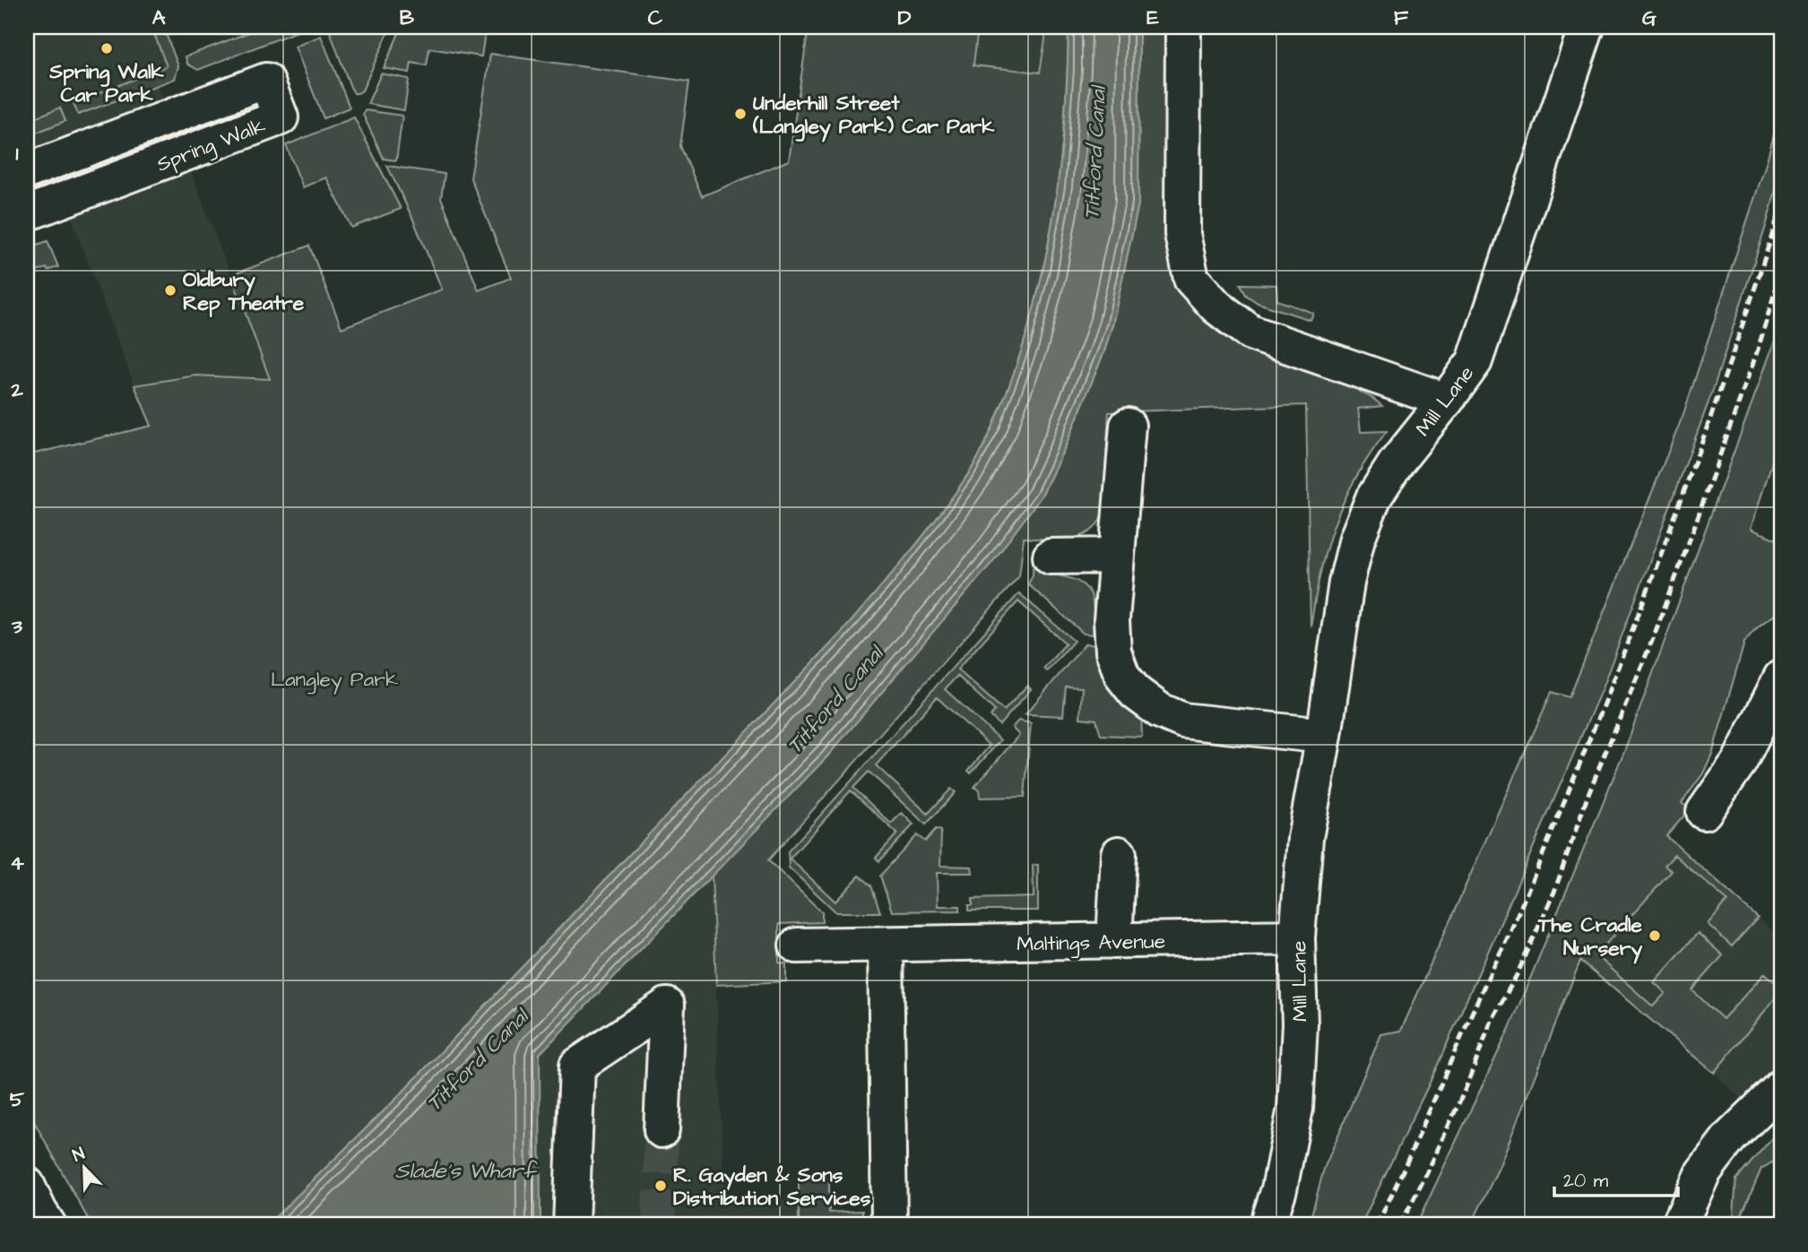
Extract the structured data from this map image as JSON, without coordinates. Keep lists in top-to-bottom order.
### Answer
{
  "streets": {
    "street": ["Spring Walk", "Mill Lane", "Maltings Avenue"]
  },
  "crossings": [
    ["Mill Lane", "Maltings Avenue"]
  ],
  "water": ["Titford Canal", "Slade's Wharf"],
  "parks": ["Langley Park"],
  "places": [
    "Spring Walk Car Park",
    "Underhill Street (Langley Park) Car Park",
    "Oldbury Rep Theatre",
    "The Cradle Nursery",
    "R. Gayden & Sons Distribution Services"
  ],
  "scale_bar": "20 m",
  "north": "top left",
  "grid": {
    "columns": [
      "A",
      "B",
      "C",
      "D",
      "E",
      "F",
      "G"
    ],
    "rows": [
      "1",
      "2",
      "3",
      "4",
      "5"
    ]
  }
}
